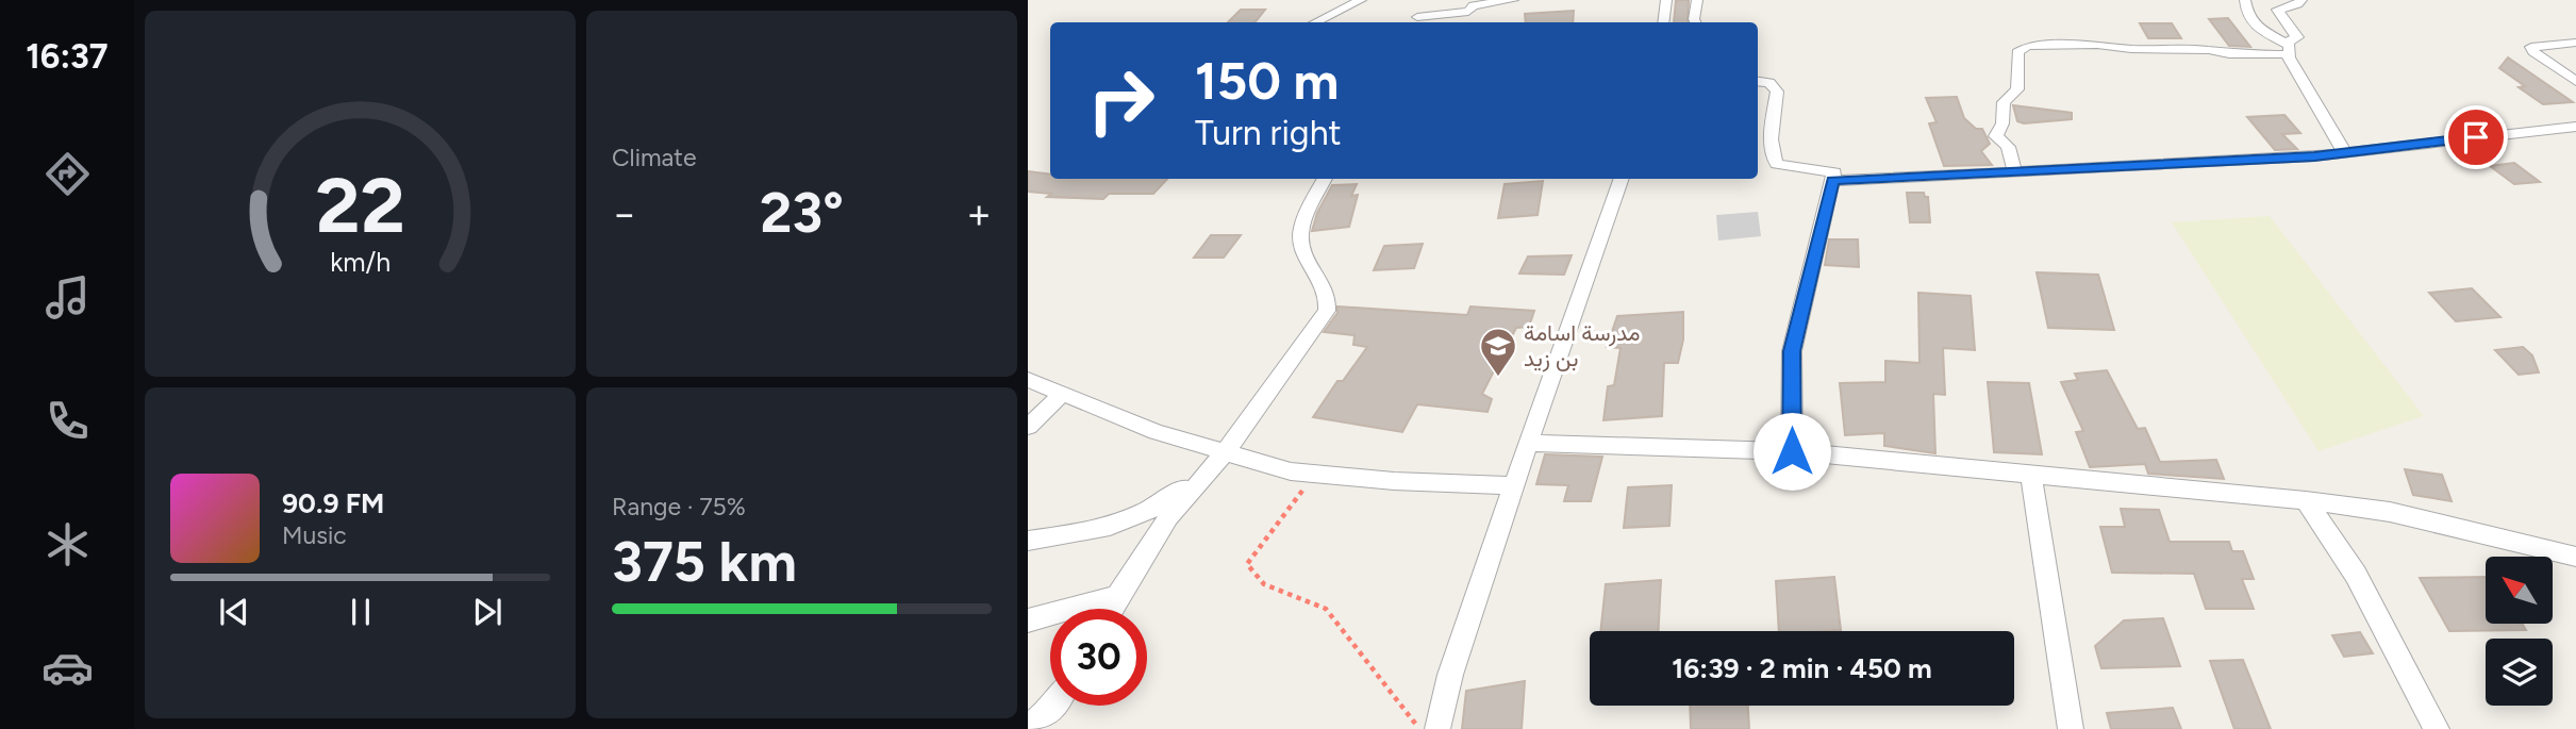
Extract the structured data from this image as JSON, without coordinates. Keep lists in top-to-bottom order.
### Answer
{
  "places": {
    "school or university": ["مدرسة اسامة بن زيد"]
  },
  "north": "top left",
  "page": {
    "tabs": "16:37",
    "tile": [
      "Climate",
      ["Range · 75%", "375 km"]
    ],
    "turn": ["150 m", "Turn right"],
    "heat": ["−", "23°", "+"],
    "song": ["90.9 FM", "Music"],
    "limit": "30",
    "trip": "16:39 · 2 min · 450 m",
    "gauge": ["22", "km/h"]
  }
}
